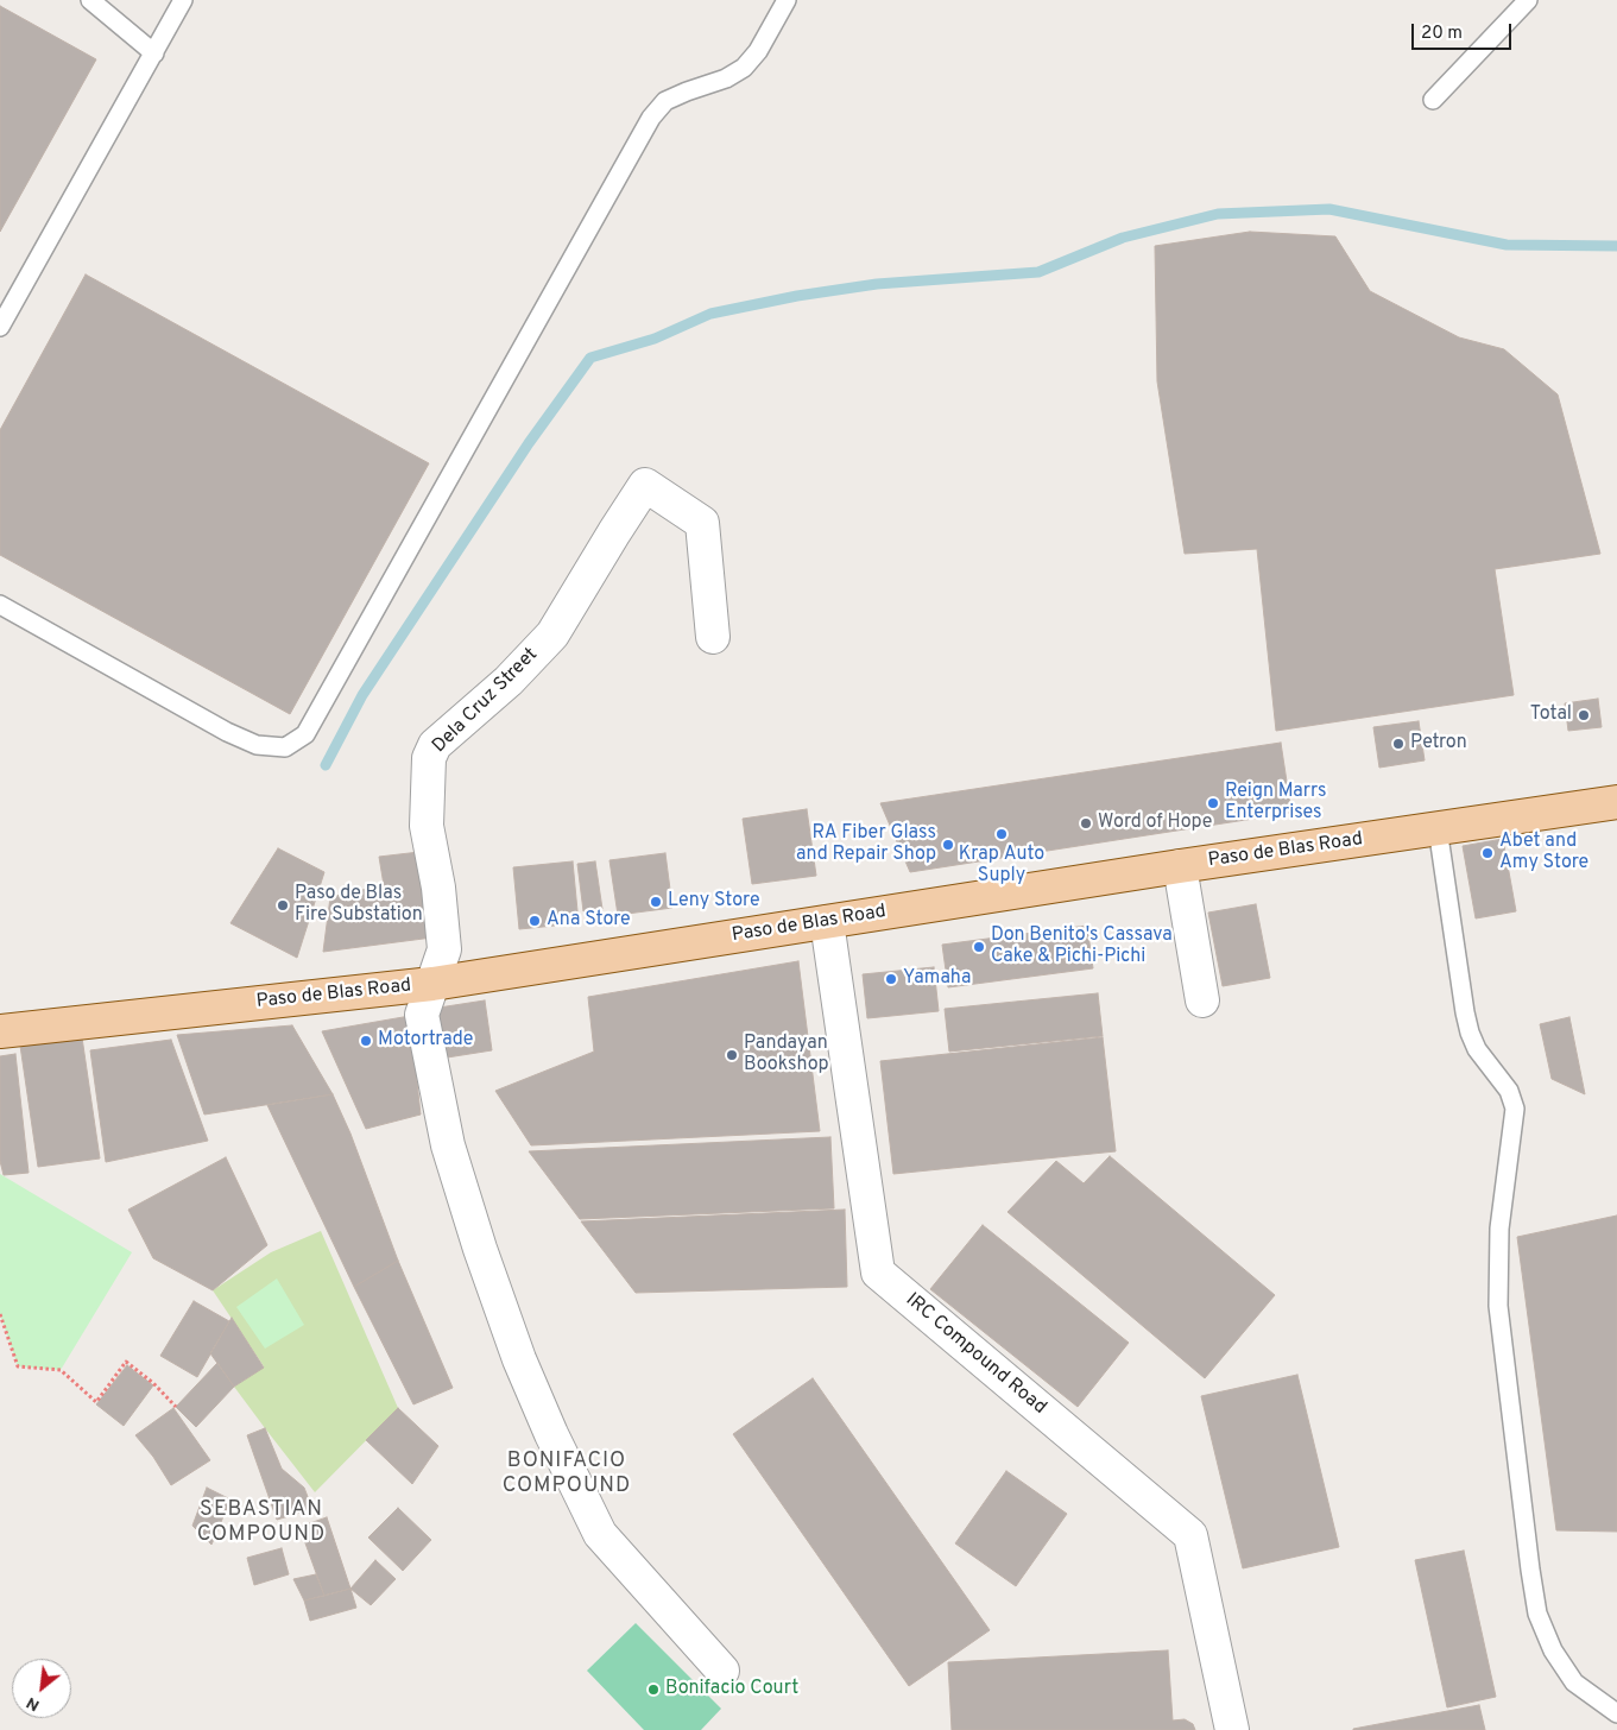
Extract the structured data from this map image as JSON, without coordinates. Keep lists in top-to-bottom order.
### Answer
{
  "streets": {
    "main road": ["Paso de Blas Road"],
    "street": ["Dela Cruz Street", "IRC Compound Road"]
  },
  "crossings": [
    ["Dela Cruz Street", "Paso de Blas Road"],
    ["Paso de Blas Road", "IRC Compound Road"]
  ],
  "districts": ["BONIFACIO COMPOUND", "SEBASTIAN COMPOUND"],
  "places": [
    "Total",
    "Petron",
    "Reign Marrs Enterprises",
    "Word of Hope",
    "Krap Auto Suply",
    "RA Fiber Glass and Repair Shop",
    "Abet and Amy Store",
    "Leny Store",
    "Paso de Blas Fire Substation",
    "Ana Store",
    "Don Benito's Cassava Cake & Pichi-Pichi",
    "Yamaha",
    "Motortrade",
    "Pandayan Bookshop",
    "Bonifacio Court"
  ],
  "scale_bar": "20 m",
  "north": "bottom left"
}
